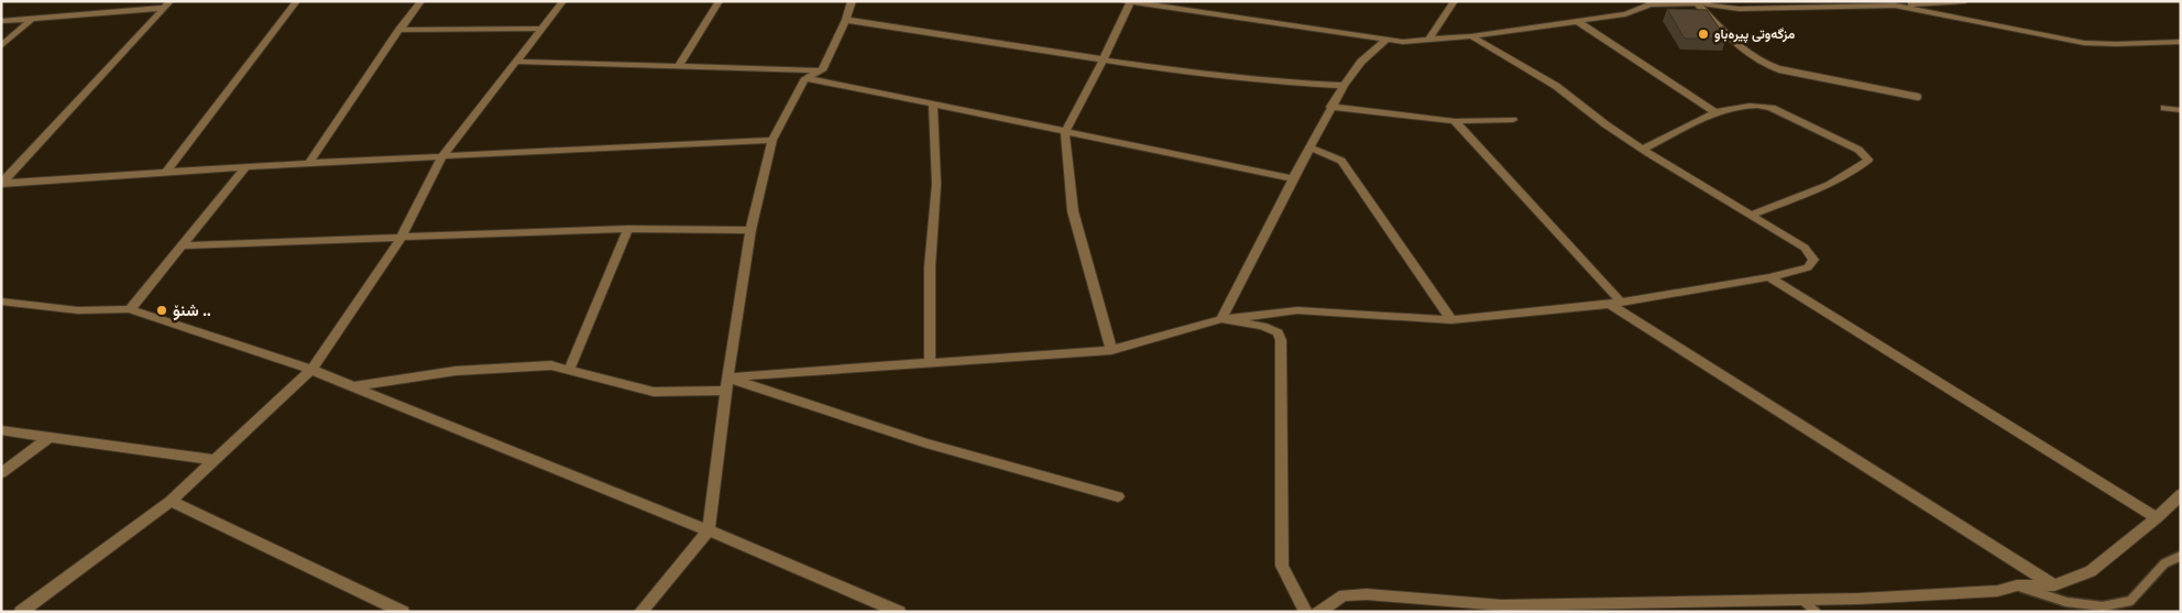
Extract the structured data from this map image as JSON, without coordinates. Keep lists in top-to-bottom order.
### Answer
{
  "places": ["مزگەوتی پیرەباو", "شنۆ .."]
}
